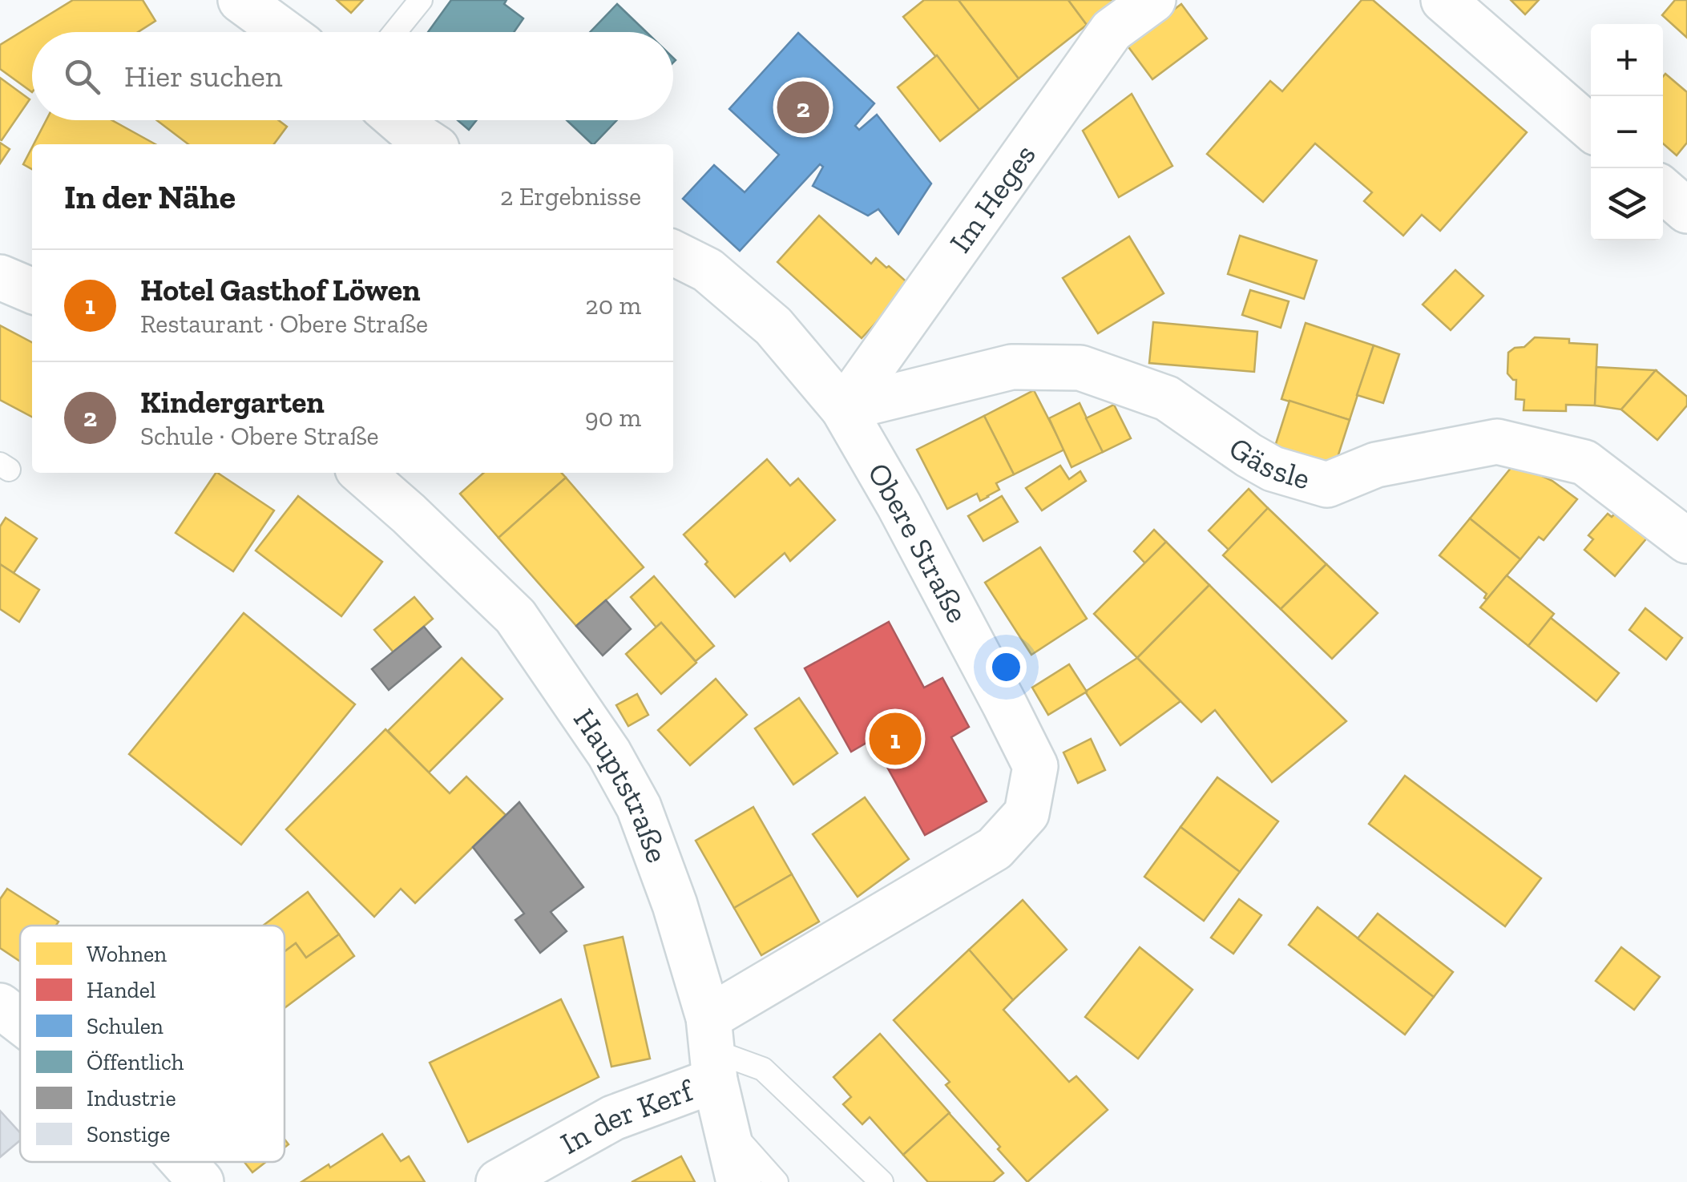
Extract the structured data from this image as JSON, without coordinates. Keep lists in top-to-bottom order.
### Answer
{
  "streets": {
    "street": [
      "Im Heges",
      "Gässle",
      "Obere Straße",
      "Hauptstraße",
      "In der Kerf"
    ]
  },
  "crossings": [
    ["Im Heges", "Gässle"],
    ["Im Heges", "Obere Straße"],
    ["Gässle", "Obere Straße"],
    ["Obere Straße", "Hauptstraße"],
    ["Obere Straße", "In der Kerf"],
    ["Hauptstraße", "In der Kerf"]
  ],
  "legend": [
    "Wohnen",
    "Handel",
    "Schulen",
    "Öffentlich",
    "Industrie",
    "Sonstige"
  ],
  "page": {
    "map_buttons": ["+", "−"],
    "search": "Hier suchen",
    "pins": ["2", "1"],
    "heading": ["In der Nähe", "2 Ergebnisse"],
    "list": [
      {
        "mark": "1",
        "name": "Hotel Gasthof Löwen",
        "note": "Restaurant · Obere Straße",
        "value": "20 m"
      },
      {
        "mark": "2",
        "name": "Kindergarten",
        "note": "Schule · Obere Straße",
        "value": "90 m"
      }
    ]
  }
}
